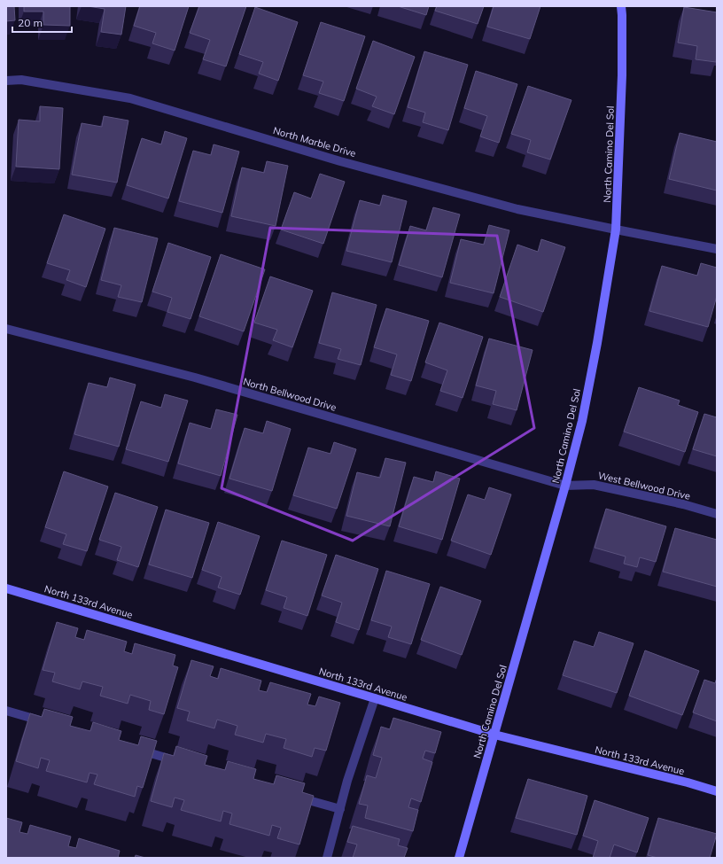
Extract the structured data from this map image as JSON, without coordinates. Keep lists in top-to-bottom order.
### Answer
{
  "streets": {
    "street": [
      "North Marble Drive",
      "North Camino Del Sol",
      "North Bellwood Drive",
      "West Bellwood Drive",
      "North 133rd Avenue"
    ]
  },
  "crossings": [
    ["North Marble Drive", "North Camino Del Sol"],
    ["North Camino Del Sol", "North Bellwood Drive"],
    ["North Camino Del Sol", "West Bellwood Drive"],
    ["North Camino Del Sol", "North 133rd Avenue"],
    ["North Bellwood Drive", "West Bellwood Drive"]
  ],
  "scale_bar": "20 m"
}
